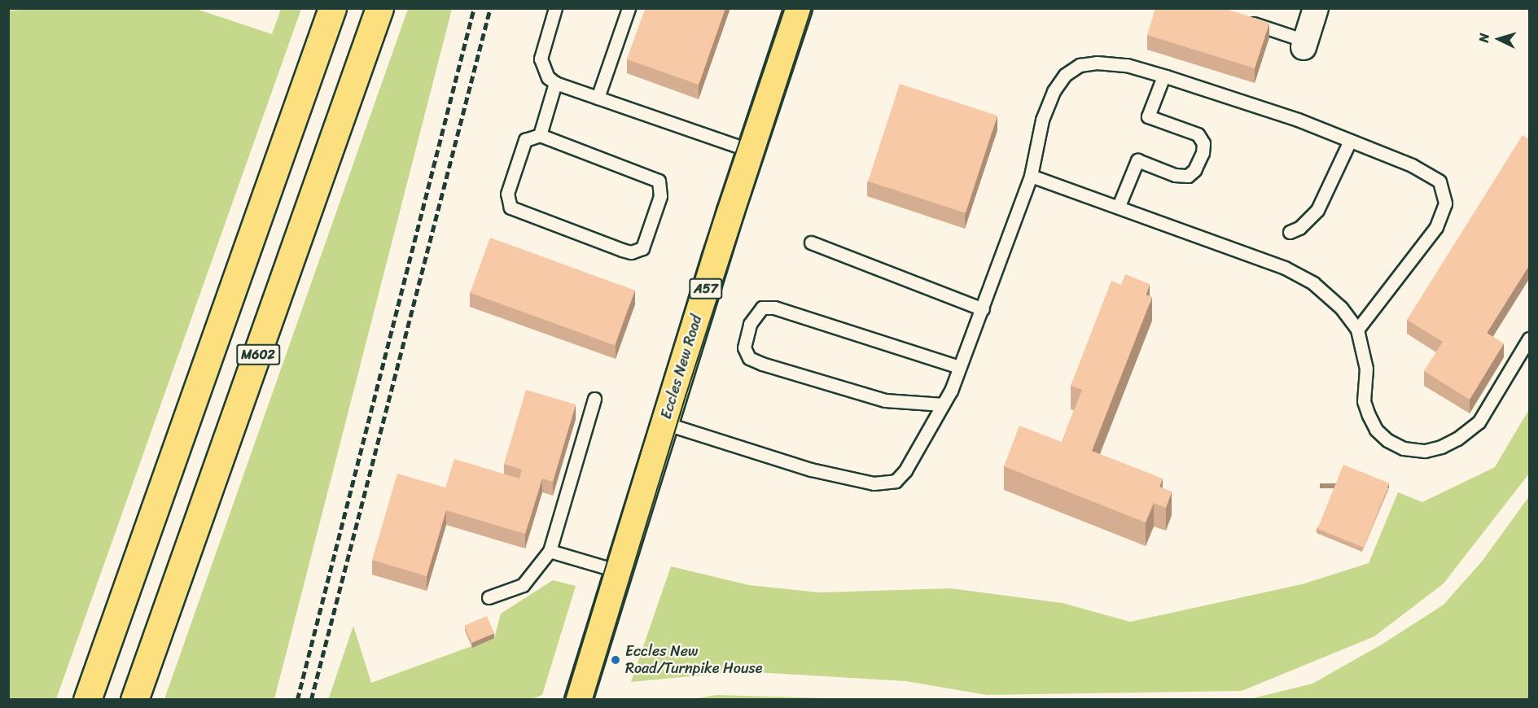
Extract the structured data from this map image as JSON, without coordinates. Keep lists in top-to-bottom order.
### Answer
{
  "streets": {
    "main road": ["A57", "M602", "Eccles New Road"]
  },
  "places": ["Eccles New Road/Turnpike House"],
  "north": "left"
}
